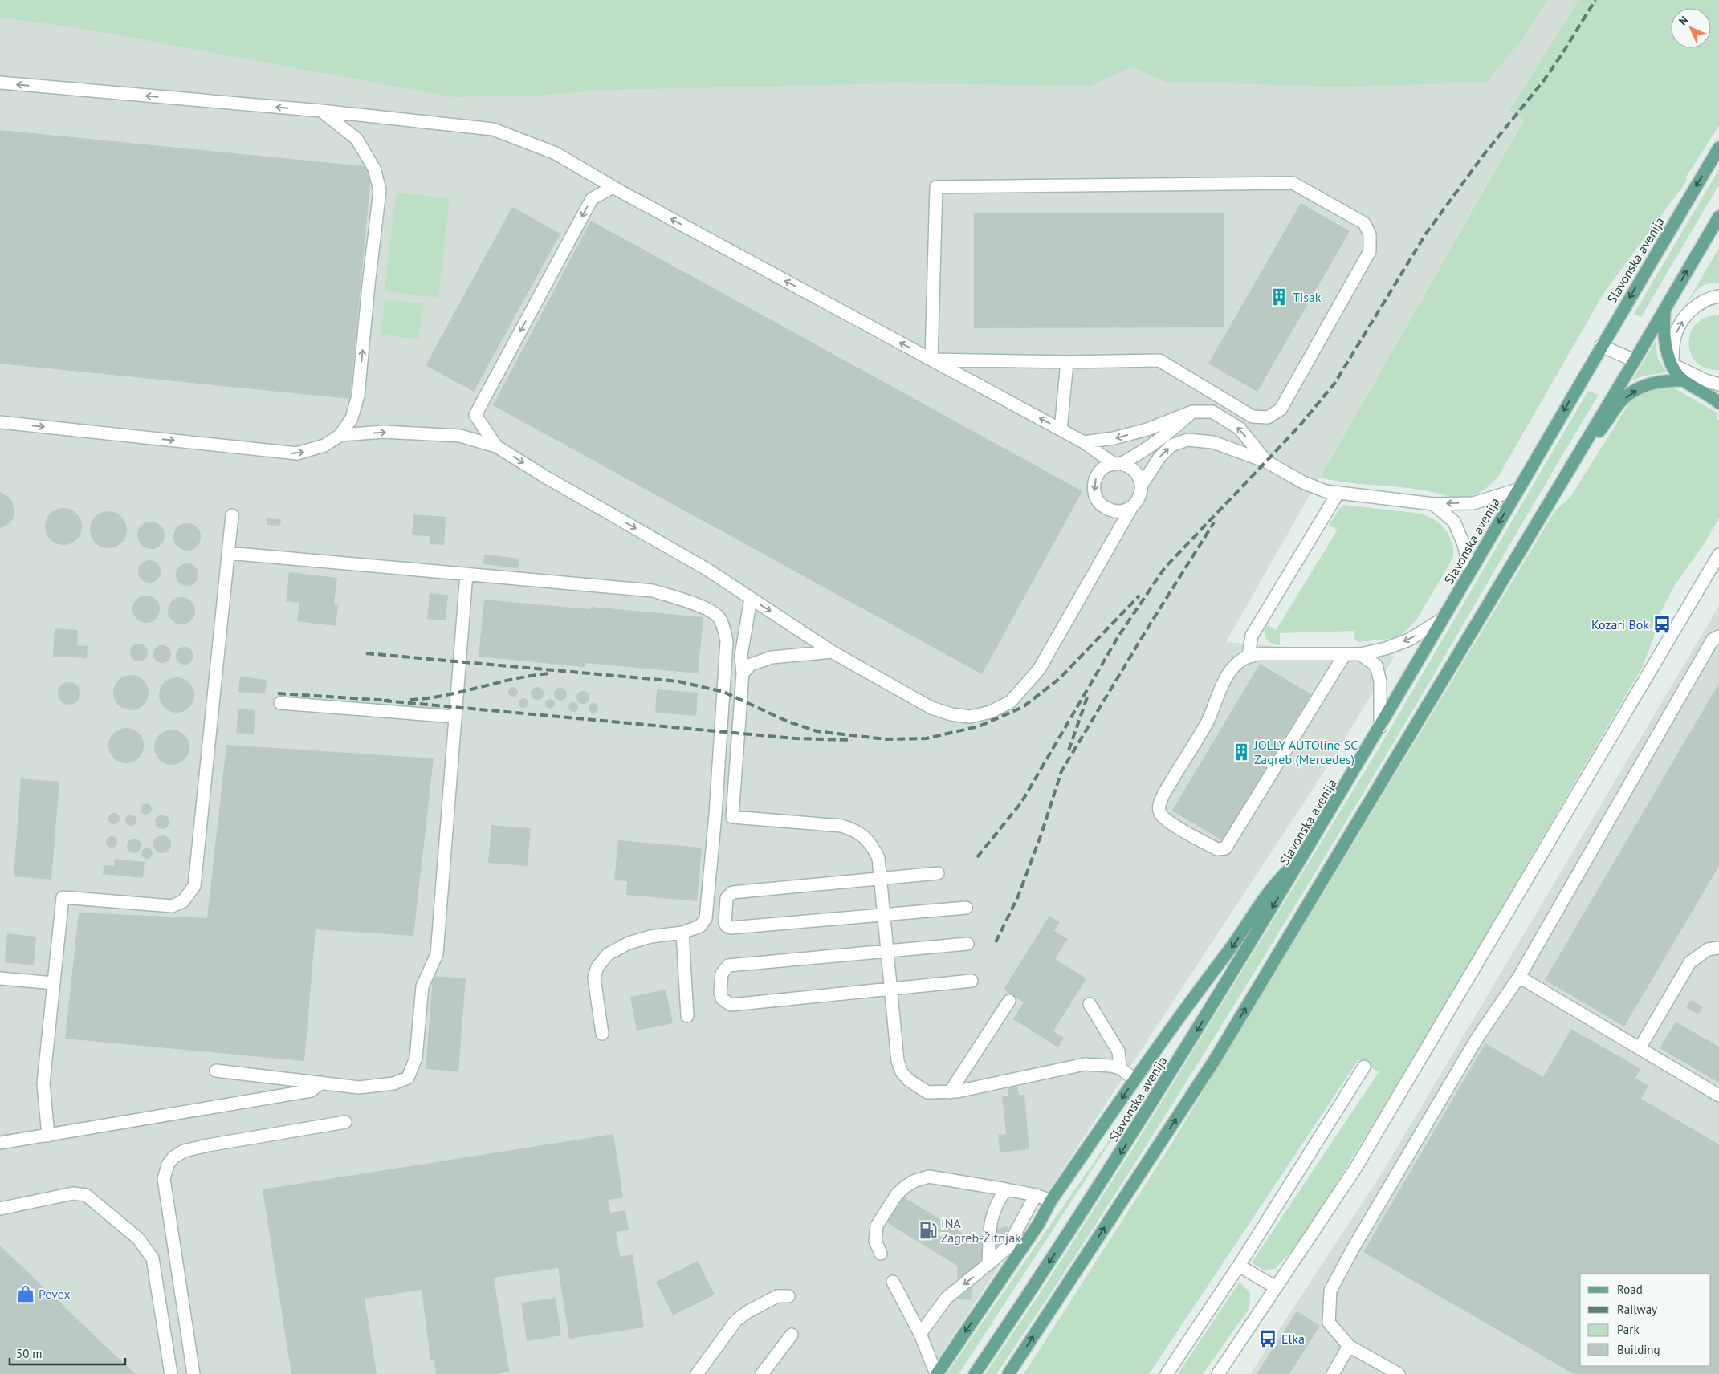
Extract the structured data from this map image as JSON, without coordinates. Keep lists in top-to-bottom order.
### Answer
{
  "streets": {
    "main road": ["Slavonska avenija"]
  },
  "places": {
    "building": ["Tisak", "JOLLY AUTOline SC Zagreb (Mercedes)"],
    "bus stop": ["Kozari Bok", "Elka"],
    "fuel station": ["INA Zagreb-Žitnjak"],
    "shop": ["Pevex"]
  },
  "legend": [
    "Road",
    "Railway",
    "Park",
    "Building"
  ],
  "scale_bar": "50 m",
  "north": "top left"
}
